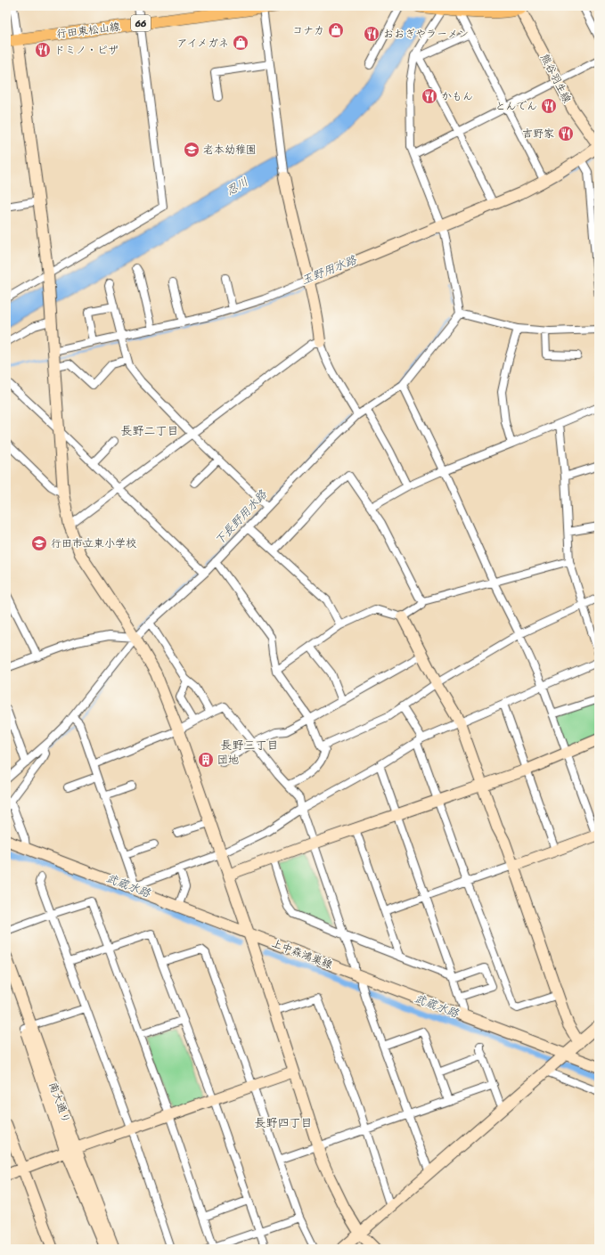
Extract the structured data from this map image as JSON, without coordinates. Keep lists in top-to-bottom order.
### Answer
{
  "streets": {
    "main road": ["66", "行田東松山線"],
    "street": ["熊谷羽生線", "上中森鴻巣線", "南大通り"]
  },
  "districts": ["長野二丁目", "長野三丁目", "長野四丁目"],
  "water": [
    "忍川",
    "玉野用水路",
    "下長野用水路",
    "武蔵水路"
  ],
  "places": {
    "shop": ["コナカ", "アイメガネ"],
    "restaurant": [
      "おおぎやラーメン",
      "ドミノ・ピザ",
      "かもん",
      "とんでん",
      "吉野家"
    ],
    "school or university": ["老本幼稚園", "行田市立東小学校"],
    "building": ["団地"]
  }
}
